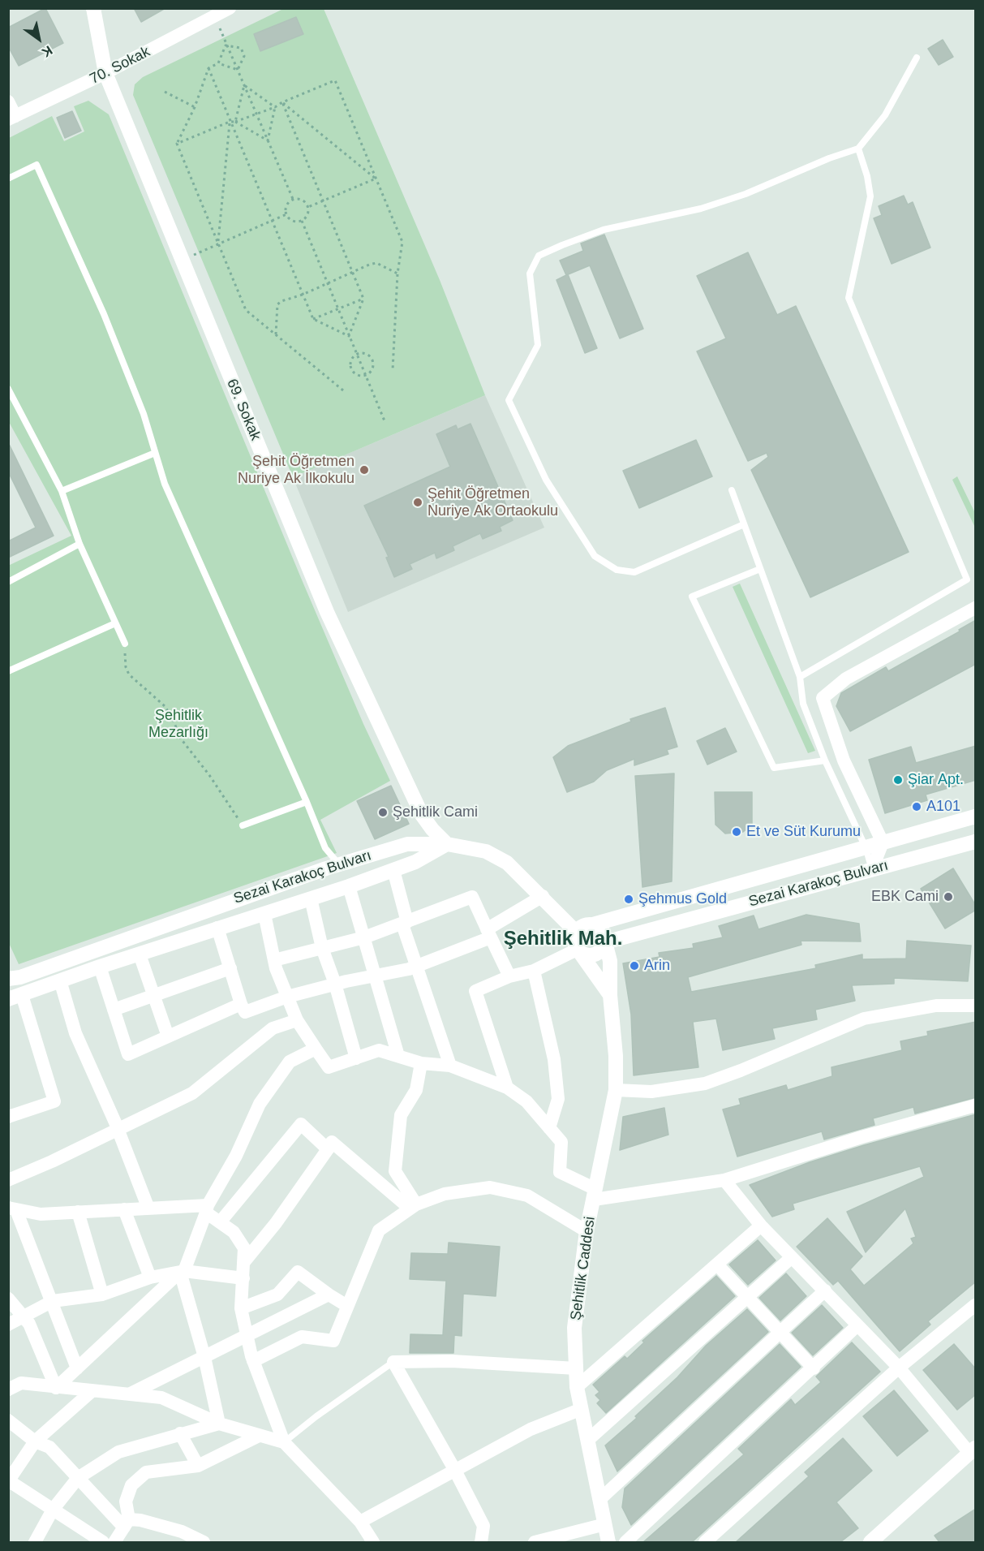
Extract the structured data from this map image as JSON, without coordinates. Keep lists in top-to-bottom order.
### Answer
{
  "streets": {
    "street": [
      "70. Sokak",
      "69. Sokak",
      "Sezai Karakoç Bulvarı",
      "Şehitlik Caddesi"
    ]
  },
  "crossings": [
    ["70. Sokak", "69. Sokak"],
    ["69. Sokak", "Sezai Karakoç Bulvarı"],
    ["Sezai Karakoç Bulvarı", "Şehitlik Caddesi"]
  ],
  "districts": ["Şehitlik Mah."],
  "parks": ["Şehitlik Mezarlığı"],
  "places": [
    "Şehit Öğretmen Nuriye Ak İlkokulu",
    "Şehit Öğretmen Nuriye Ak Ortaokulu",
    "Şiar Apt.",
    "A101",
    "Şehitlik Cami",
    "Et ve Süt Kurumu",
    "EBK Cami",
    "Şehmus Gold",
    "Arin"
  ],
  "north": "bottom right"
}
